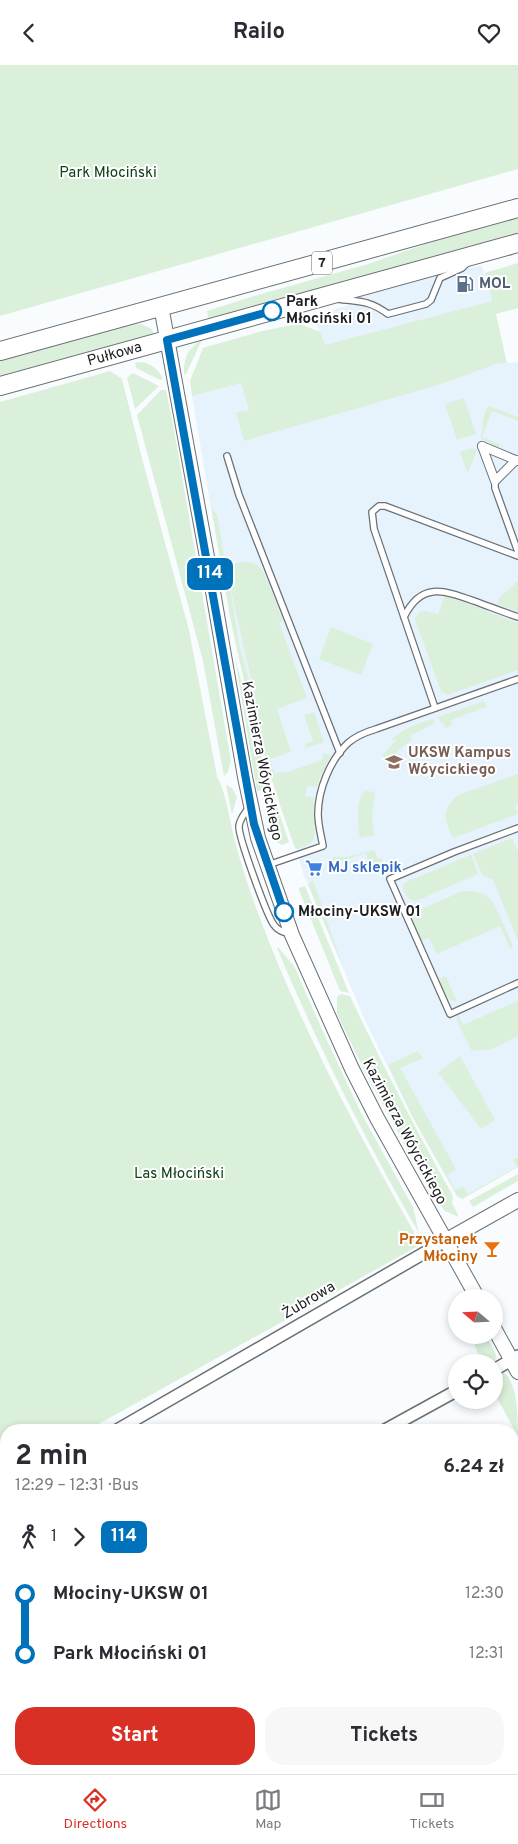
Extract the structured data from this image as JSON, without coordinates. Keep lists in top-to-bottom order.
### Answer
{
  "streets": {
    "highway": ["7", "Pułkowa"],
    "street": ["Kazimierza Wóycickiego", "Żubrowa"]
  },
  "crossings": [
    ["7", "Kazimierza Wóycickiego"],
    ["Pułkowa", "Kazimierza Wóycickiego"],
    ["Kazimierza Wóycickiego", "Żubrowa"]
  ],
  "parks": ["Park Młociński", "Las Młociński"],
  "places": {
    "fuel station": ["MOL"],
    "other": ["Park Młociński 01", "Młociny-UKSW 01"],
    "school or university": ["UKSW Kampus Wóycickiego"],
    "supermarket": ["MJ sklepik"],
    "bar": ["Przystanek Młociny"]
  },
  "lines": ["bus line 114"],
  "north": "left",
  "page": {
    "header": "Railo",
    "on_map": "114",
    "heading": ["2 min", "12:29 – 12:31 · Bus", "6.24 zł"],
    "legs": ["1", "114"],
    "list": [
      {
        "name": "Młociny-UKSW 01",
        "value": "12:30"
      },
      {
        "name": "Park Młociński 01",
        "value": "12:31"
      }
    ],
    "buttons": ["Start", "Tickets"],
    "tabs": ["Directions", "Map", "Tickets"]
  }
}
